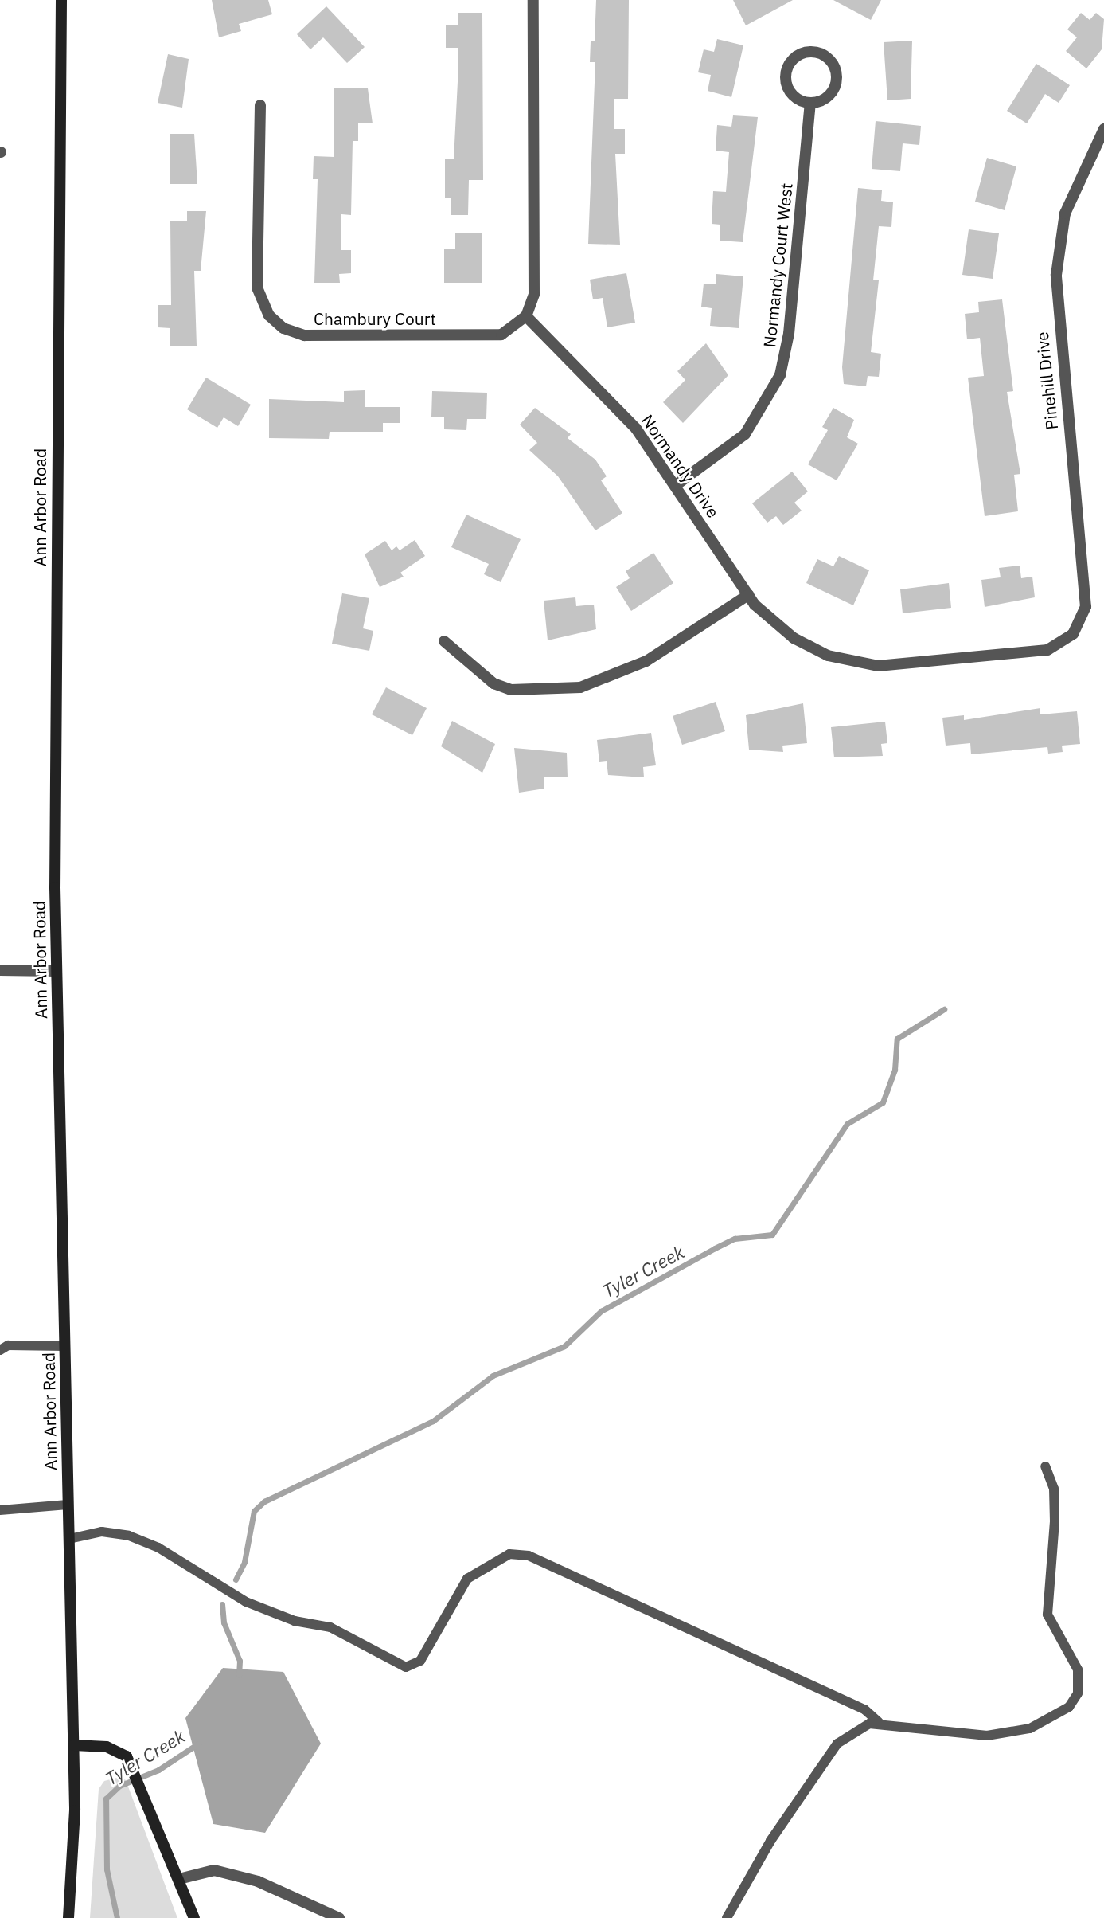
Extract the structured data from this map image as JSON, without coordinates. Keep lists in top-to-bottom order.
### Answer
{
  "streets": {
    "main road": ["Ann Arbor Road"],
    "street": [
      "Normandy Court West",
      "Chambury Court",
      "Pinehill Drive",
      "Normandy Drive"
    ]
  },
  "crossings": [
    ["Normandy Court West", "Normandy Drive"],
    ["Chambury Court", "Normandy Drive"],
    ["Pinehill Drive", "Normandy Drive"]
  ],
  "water": ["Tyler Creek"]
}
